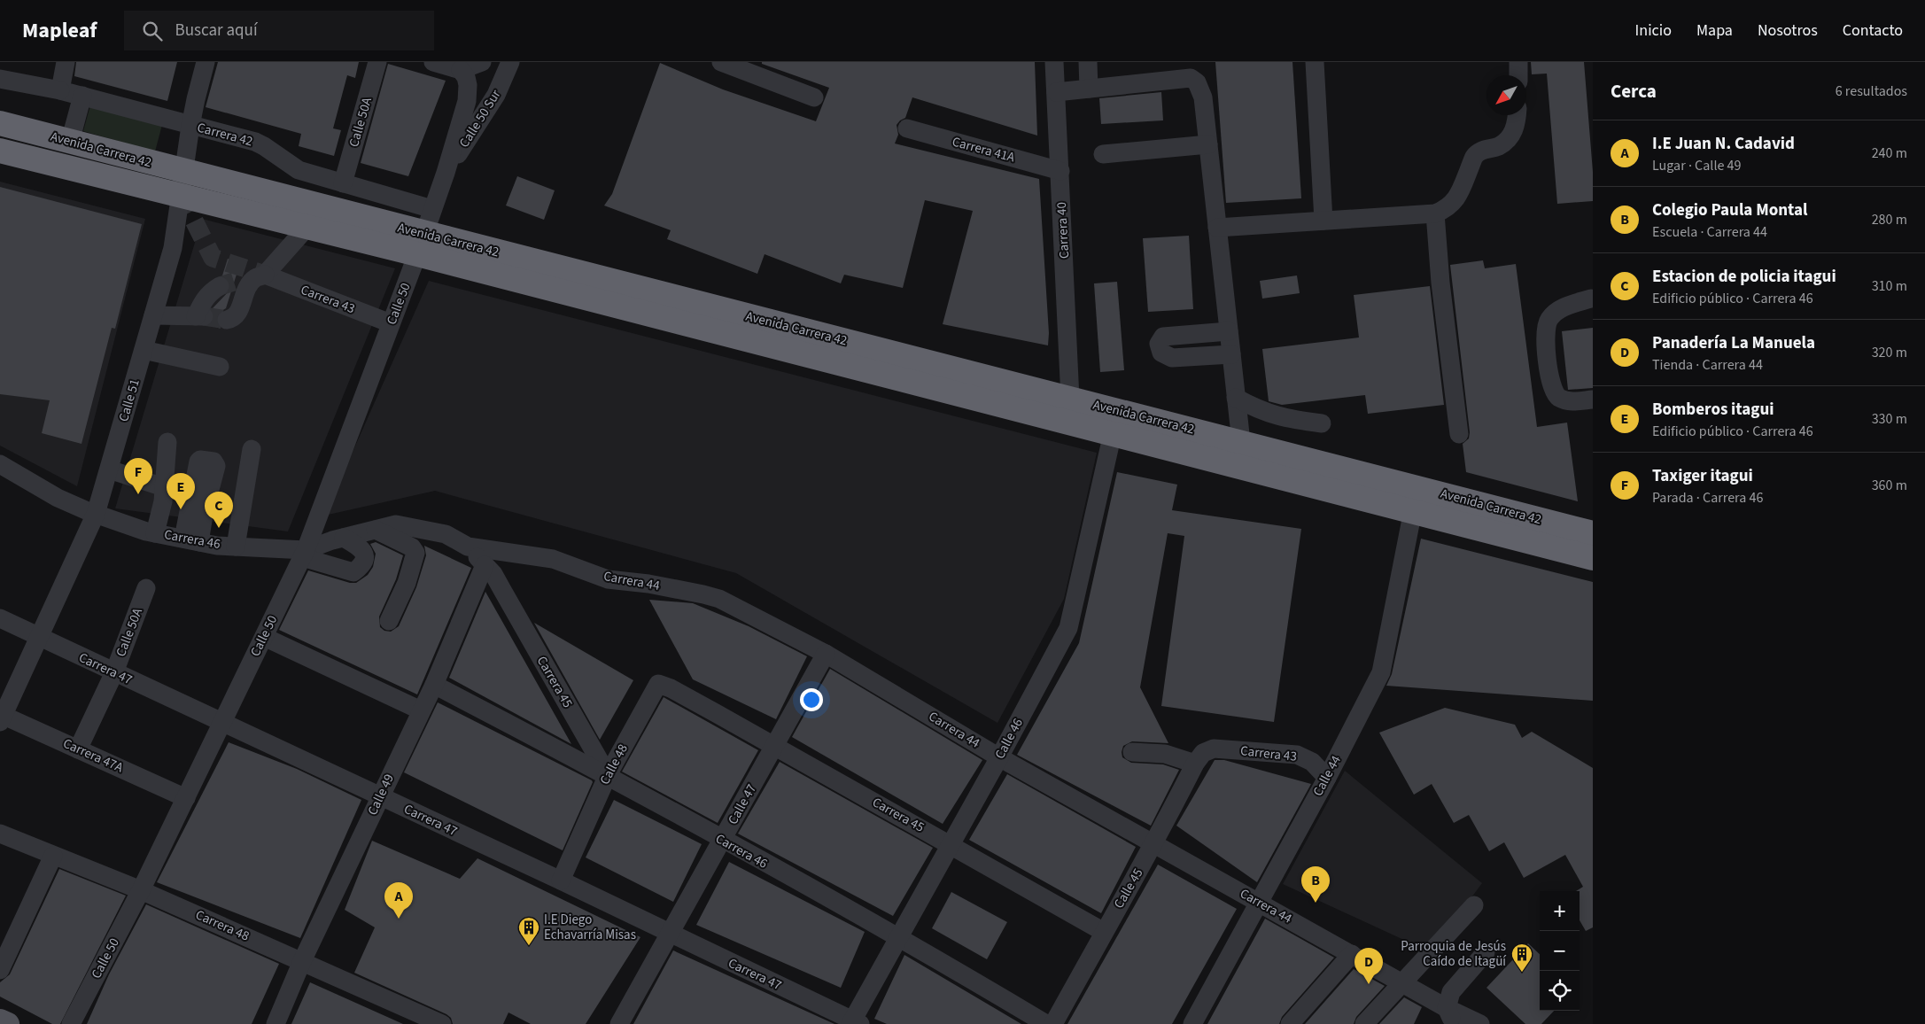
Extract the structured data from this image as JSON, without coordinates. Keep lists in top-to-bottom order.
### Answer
{
  "streets": {
    "highway": ["Avenida Carrera 42"],
    "street": [
      "Calle 50 Sur",
      "Calle 50A",
      "Carrera 42",
      "Carrera 41A",
      "Carrera 40",
      "Carrera 43",
      "Calle 50",
      "Calle 51",
      "Carrera 46",
      "Carrera 44",
      "Carrera 47",
      "Carrera 45",
      "Calle 46",
      "Carrera 47A",
      "Calle 48",
      "Calle 44",
      "Calle 49",
      "Calle 47",
      "Calle 45",
      "Carrera 48"
    ]
  },
  "crossings": [
    ["Calle 50 Sur", "Carrera 42"],
    ["Calle 50 Sur", "Avenida Carrera 42"],
    ["Calle 50 Sur", "Calle 50"],
    ["Calle 50A", "Carrera 42"],
    ["Calle 50A", "Carrera 47"],
    ["Calle 50A", "Carrera 47A"],
    ["Carrera 42", "Calle 51"],
    ["Avenida Carrera 42", "Carrera 40"],
    ["Avenida Carrera 42", "Calle 50"],
    ["Avenida Carrera 42", "Calle 51"],
    ["Avenida Carrera 42", "Calle 46"],
    ["Avenida Carrera 42", "Calle 44"],
    ["Carrera 41A", "Carrera 40"],
    ["Carrera 43", "Calle 50"],
    ["Carrera 43", "Calle 44"],
    ["Carrera 43", "Calle 45"],
    ["Calle 50", "Carrera 46"],
    ["Calle 50", "Carrera 47"],
    ["Calle 50", "Carrera 47A"],
    ["Calle 50", "Carrera 48"],
    ["Calle 51", "Carrera 46"],
    ["Calle 51", "Carrera 47"],
    ["Calle 51", "Carrera 47A"],
    ["Carrera 46", "Carrera 44"],
    ["Carrera 46", "Carrera 45"],
    ["Carrera 46", "Calle 46"],
    ["Carrera 46", "Calle 48"],
    ["Carrera 46", "Calle 49"],
    ["Carrera 46", "Calle 47"],
    ["Carrera 44", "Carrera 45"],
    ["Carrera 44", "Calle 46"],
    ["Carrera 44", "Calle 44"],
    ["Carrera 44", "Calle 47"],
    ["Carrera 44", "Calle 45"],
    ["Carrera 47", "Calle 46"],
    ["Carrera 47", "Calle 48"],
    ["Carrera 47", "Calle 49"],
    ["Carrera 47", "Calle 47"],
    ["Carrera 45", "Calle 46"],
    ["Carrera 45", "Calle 48"],
    ["Carrera 45", "Calle 49"],
    ["Carrera 45", "Calle 47"],
    ["Carrera 45", "Calle 45"],
    ["Calle 49", "Carrera 48"]
  ],
  "places": {
    "building": ["I.E Diego Echavarría Misas", "Parroquia de Jesús Caído de Itagüí"]
  },
  "north": "bottom left",
  "page": {
    "header": "Mapleaf",
    "search": "Buscar aquí",
    "nav": [
      "Inicio",
      "Mapa",
      "Nosotros",
      "Contacto"
    ],
    "heading": ["Cerca", "6 resultados"],
    "list": [
      {
        "mark": "A",
        "name": "I.E Juan N. Cadavid",
        "note": "Lugar · Calle 49",
        "value": "240 m"
      },
      {
        "mark": "B",
        "name": "Colegio Paula Montal",
        "note": "Escuela · Carrera 44",
        "value": "280 m"
      },
      {
        "mark": "C",
        "name": "Estacion de policia itagui",
        "note": "Edificio público · Carrera 46",
        "value": "310 m"
      },
      {
        "mark": "D",
        "name": "Panadería La Manuela",
        "note": "Tienda · Carrera 44",
        "value": "320 m"
      },
      {
        "mark": "E",
        "name": "Bomberos itagui",
        "note": "Edificio público · Carrera 46",
        "value": "330 m"
      },
      {
        "mark": "F",
        "name": "Taxiger itagui",
        "note": "Parada · Carrera 46",
        "value": "360 m"
      }
    ],
    "pins": [
      "F",
      "E",
      "C",
      "B",
      "A",
      "D"
    ],
    "map_buttons": ["+", "−"]
  }
}
